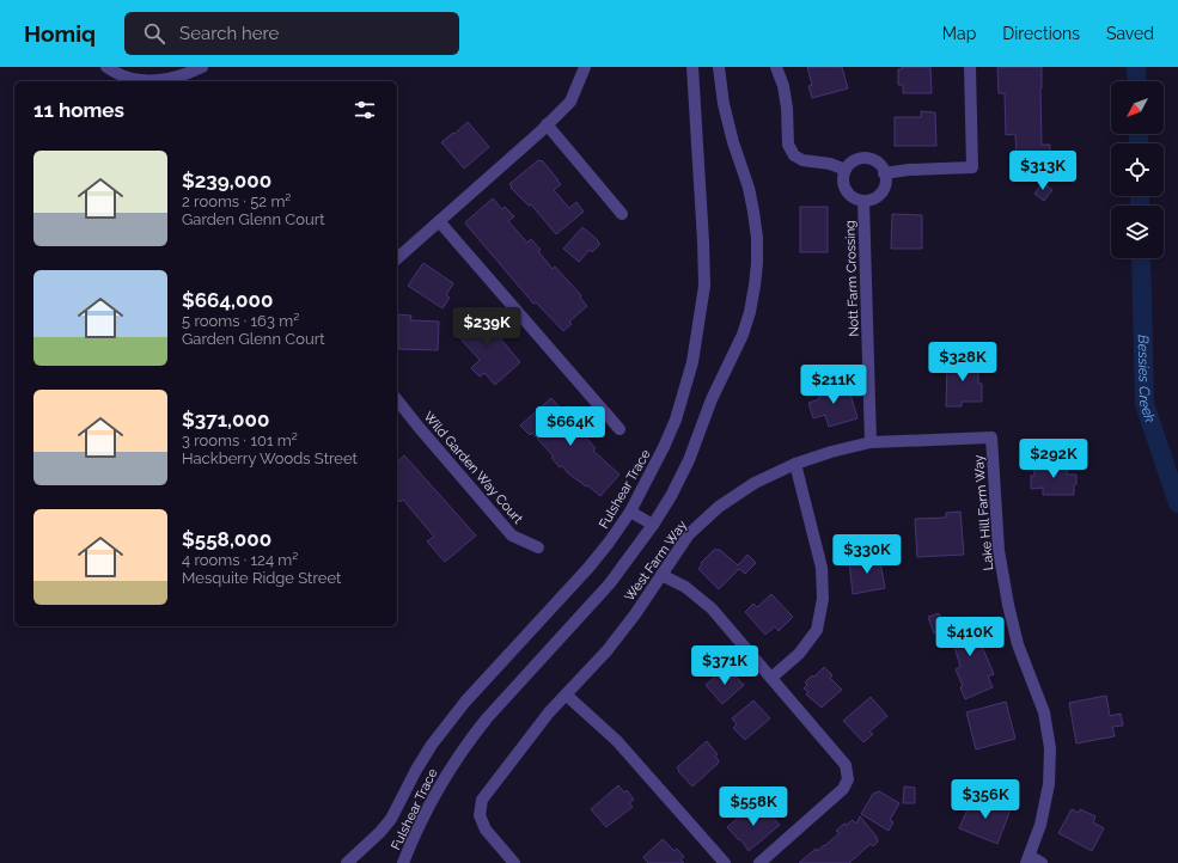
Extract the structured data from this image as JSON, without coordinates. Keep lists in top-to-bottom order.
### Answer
{
  "streets": {
    "street": [
      "Nott Farm Crossing",
      "Wild Garden Way Court",
      "Fulshear Trace",
      "Lake Hill Farm Way",
      "West Farm Way"
    ]
  },
  "crossings": [
    ["Nott Farm Crossing", "West Farm Way"],
    ["Lake Hill Farm Way", "West Farm Way"]
  ],
  "water": ["Bessies Creek"],
  "north": "bottom left",
  "page": {
    "header": "Homiq",
    "search": "Search here",
    "nav": ["Map", "Directions", "Saved"],
    "heading": "11 homes",
    "list": [
      {
        "name": "$239,000",
        "note": "2 rooms · 52 m² · Garden Glenn Court"
      },
      {
        "name": "$664,000",
        "note": "5 rooms · 163 m² · Garden Glenn Court"
      },
      {
        "name": "$371,000",
        "note": "3 rooms · 101 m² · Hackberry Woods Street"
      },
      {
        "name": "$558,000",
        "note": "4 rooms · 124 m² · Mesquite Ridge Street"
      }
    ],
    "price": [
      "$313K",
      "$239K",
      "$328K",
      "$211K",
      "$664K",
      "$292K",
      "$330K",
      "$410K",
      "$371K",
      "$356K",
      "$558K"
    ]
  }
}
